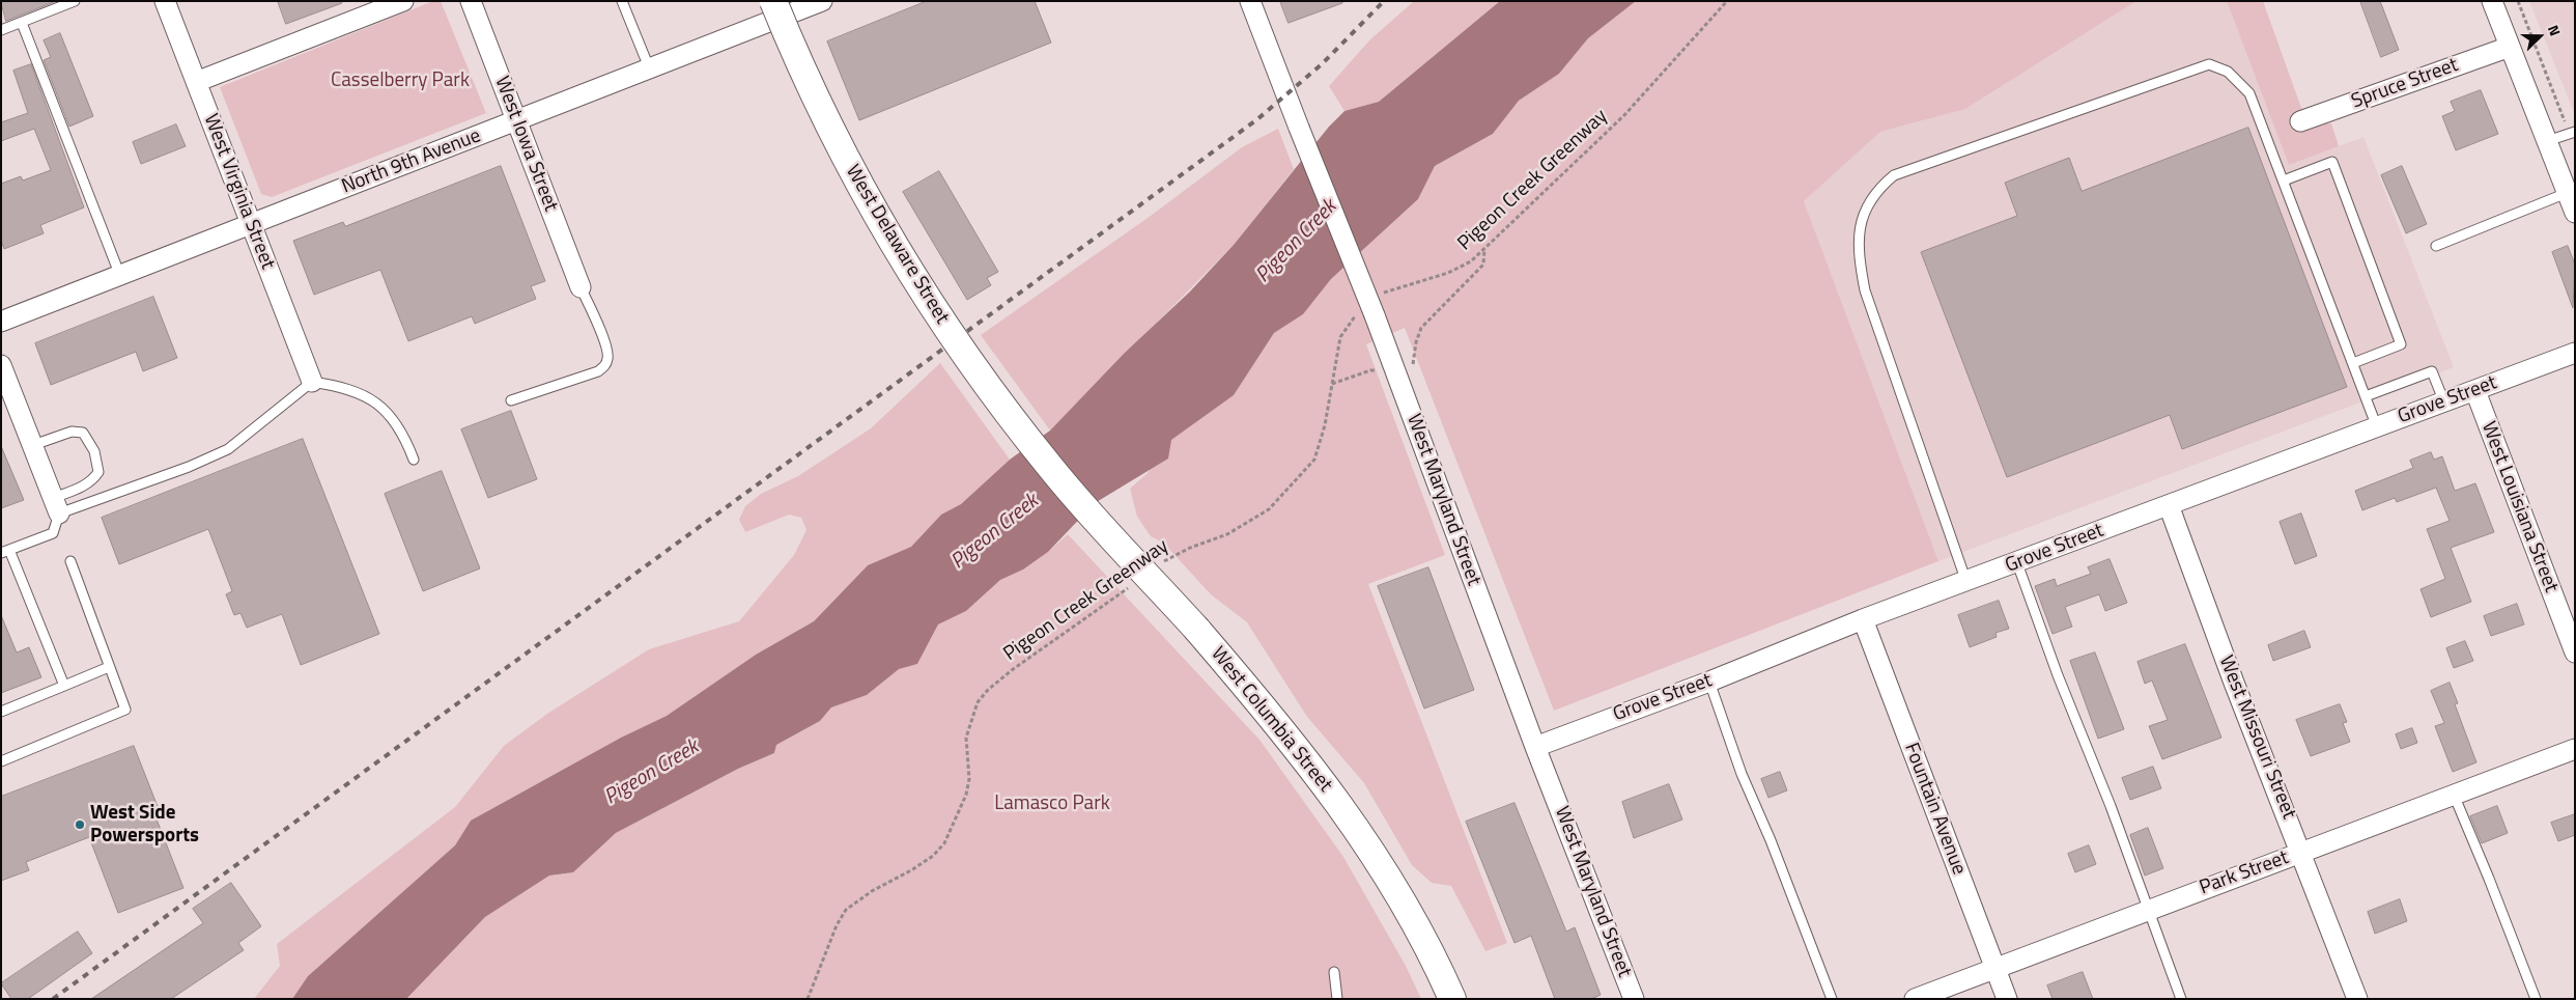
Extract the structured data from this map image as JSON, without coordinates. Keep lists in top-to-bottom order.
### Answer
{
  "streets": {
    "main road": ["West Delaware Street", "West Columbia Street"],
    "street": [
      "Spruce Street",
      "West Iowa Street",
      "North 9th Avenue",
      "West Virginia Street",
      "Grove Street",
      "West Maryland Street",
      "West Louisiana Street",
      "West Missouri Street",
      "Fountain Avenue",
      "Park Street"
    ],
    "path": ["Pigeon Creek Greenway"]
  },
  "crossings": [
    ["West Iowa Street", "North 9th Avenue"],
    ["North 9th Avenue", "West Virginia Street"],
    ["Pigeon Creek Greenway", "West Maryland Street"],
    ["West Delaware Street", "West Columbia Street"],
    ["Grove Street", "West Maryland Street"],
    ["Grove Street", "West Louisiana Street"],
    ["Grove Street", "West Missouri Street"],
    ["Grove Street", "Fountain Avenue"],
    ["West Missouri Street", "Park Street"],
    ["Fountain Avenue", "Park Street"]
  ],
  "water": ["Pigeon Creek"],
  "parks": ["Casselberry Park", "Lamasco Park"],
  "places": ["West Side Powersports"],
  "north": "right"
}
